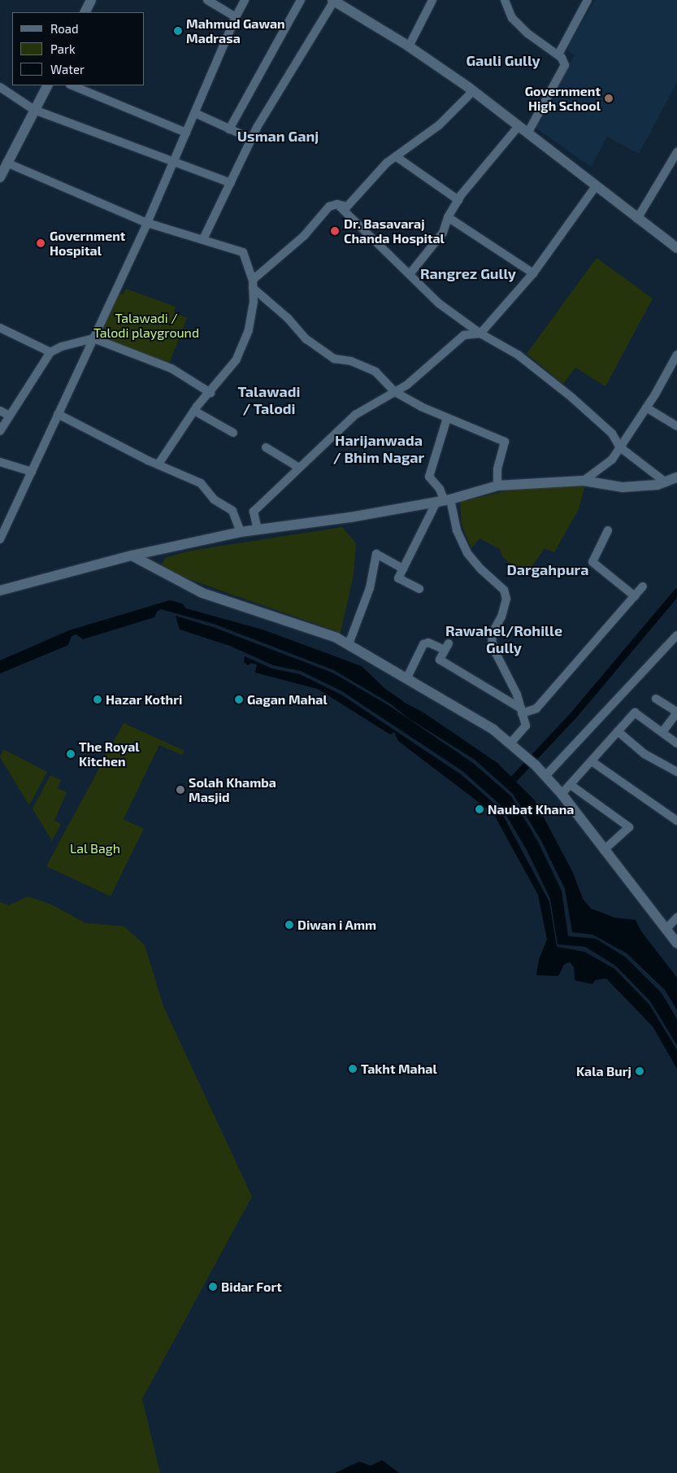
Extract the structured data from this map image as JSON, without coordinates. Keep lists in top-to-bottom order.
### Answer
{
  "districts": [
    "Gauli Gully",
    "Usman Ganj",
    "Rangrez Gully",
    "Talawadi / Talodi",
    "Harijanwada / Bhim Nagar",
    "Dargahpura",
    "Rawahel/Rohille Gully"
  ],
  "parks": ["Talawadi / Talodi playground", "Lal Bagh"],
  "places": [
    "Mahmud Gawan Madrasa",
    "Government High School",
    "Dr. Basavaraj Chanda Hospital",
    "Government Hospital",
    "Hazar Kothri",
    "Gagan Mahal",
    "The Royal Kitchen",
    "Solah Khamba Masjid",
    "Naubat Khana",
    "Diwan i Amm",
    "Takht Mahal",
    "Kala Burj",
    "Bidar Fort"
  ],
  "legend": ["Road", "Park", "Water"]
}
